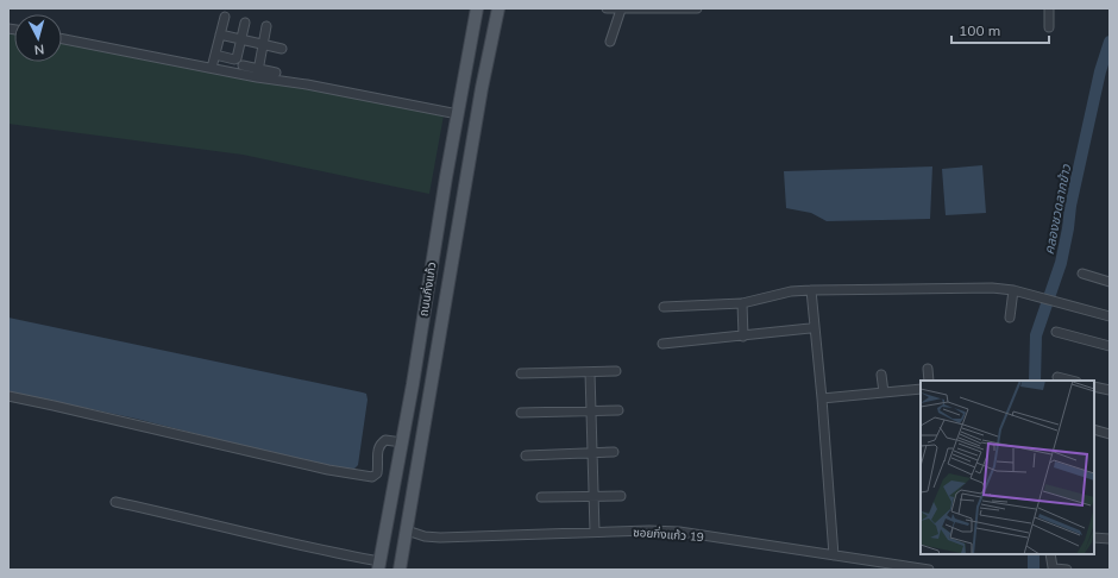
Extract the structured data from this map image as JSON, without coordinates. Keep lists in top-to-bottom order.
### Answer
{
  "streets": {
    "main road": ["ถนนกิ่งแก้ว"],
    "street": ["ซอยกิ่งแก้ว 19"]
  },
  "crossings": [
    ["ถนนกิ่งแก้ว", "ซอยกิ่งแก้ว 19"]
  ],
  "water": ["คลองชวดลากข้าว"],
  "scale_bar": "100 m",
  "north": "bottom"
}
